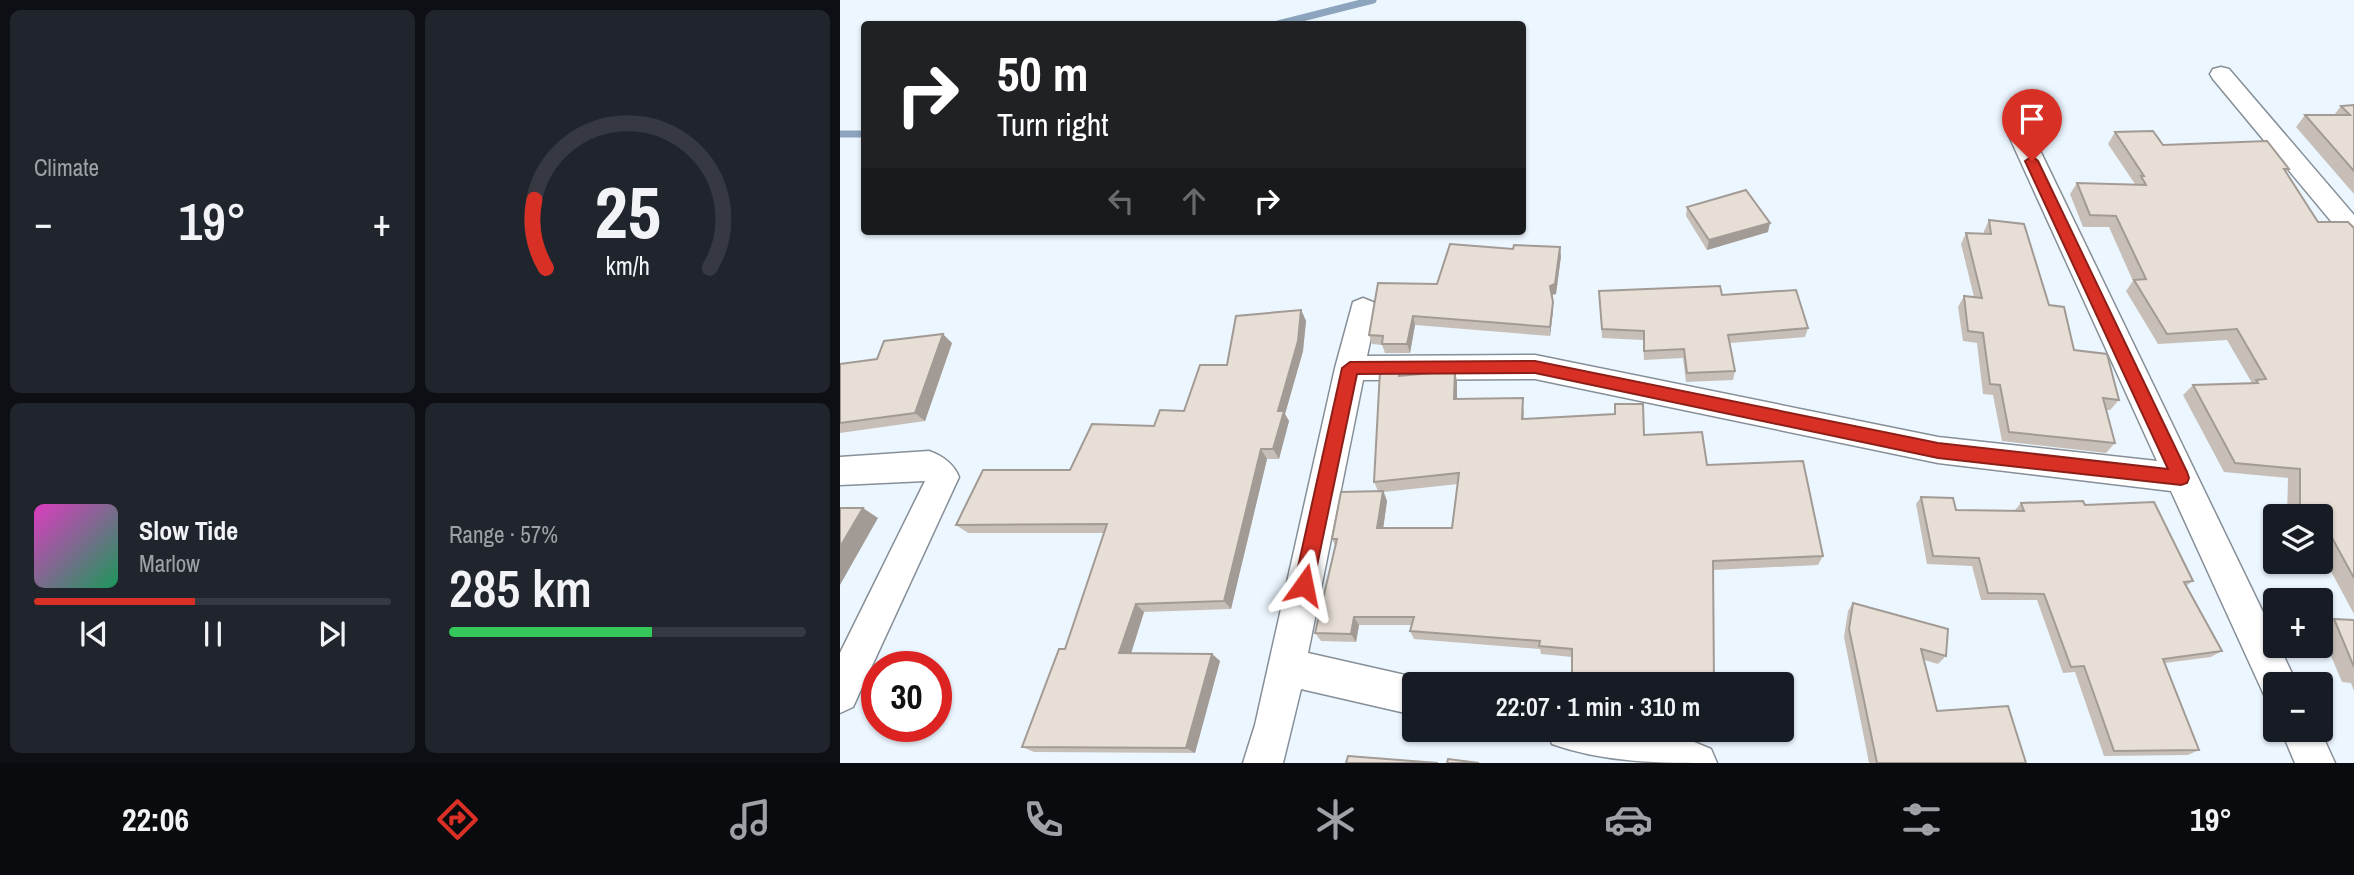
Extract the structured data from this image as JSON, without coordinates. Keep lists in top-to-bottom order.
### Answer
{
  "page": {
    "tile": [
      "Climate",
      ["Range · 57%", "285 km"]
    ],
    "turn": ["50 m", "Turn right"],
    "heat": ["−", "19°", "+"],
    "song": ["Slow Tide", "Marlow"],
    "map_buttons": ["+", "−"],
    "limit": "30",
    "trip": "22:07 · 1 min · 310 m",
    "tabs": ["22:06", "19°"],
    "gauge": ["25", "km/h"]
  }
}
